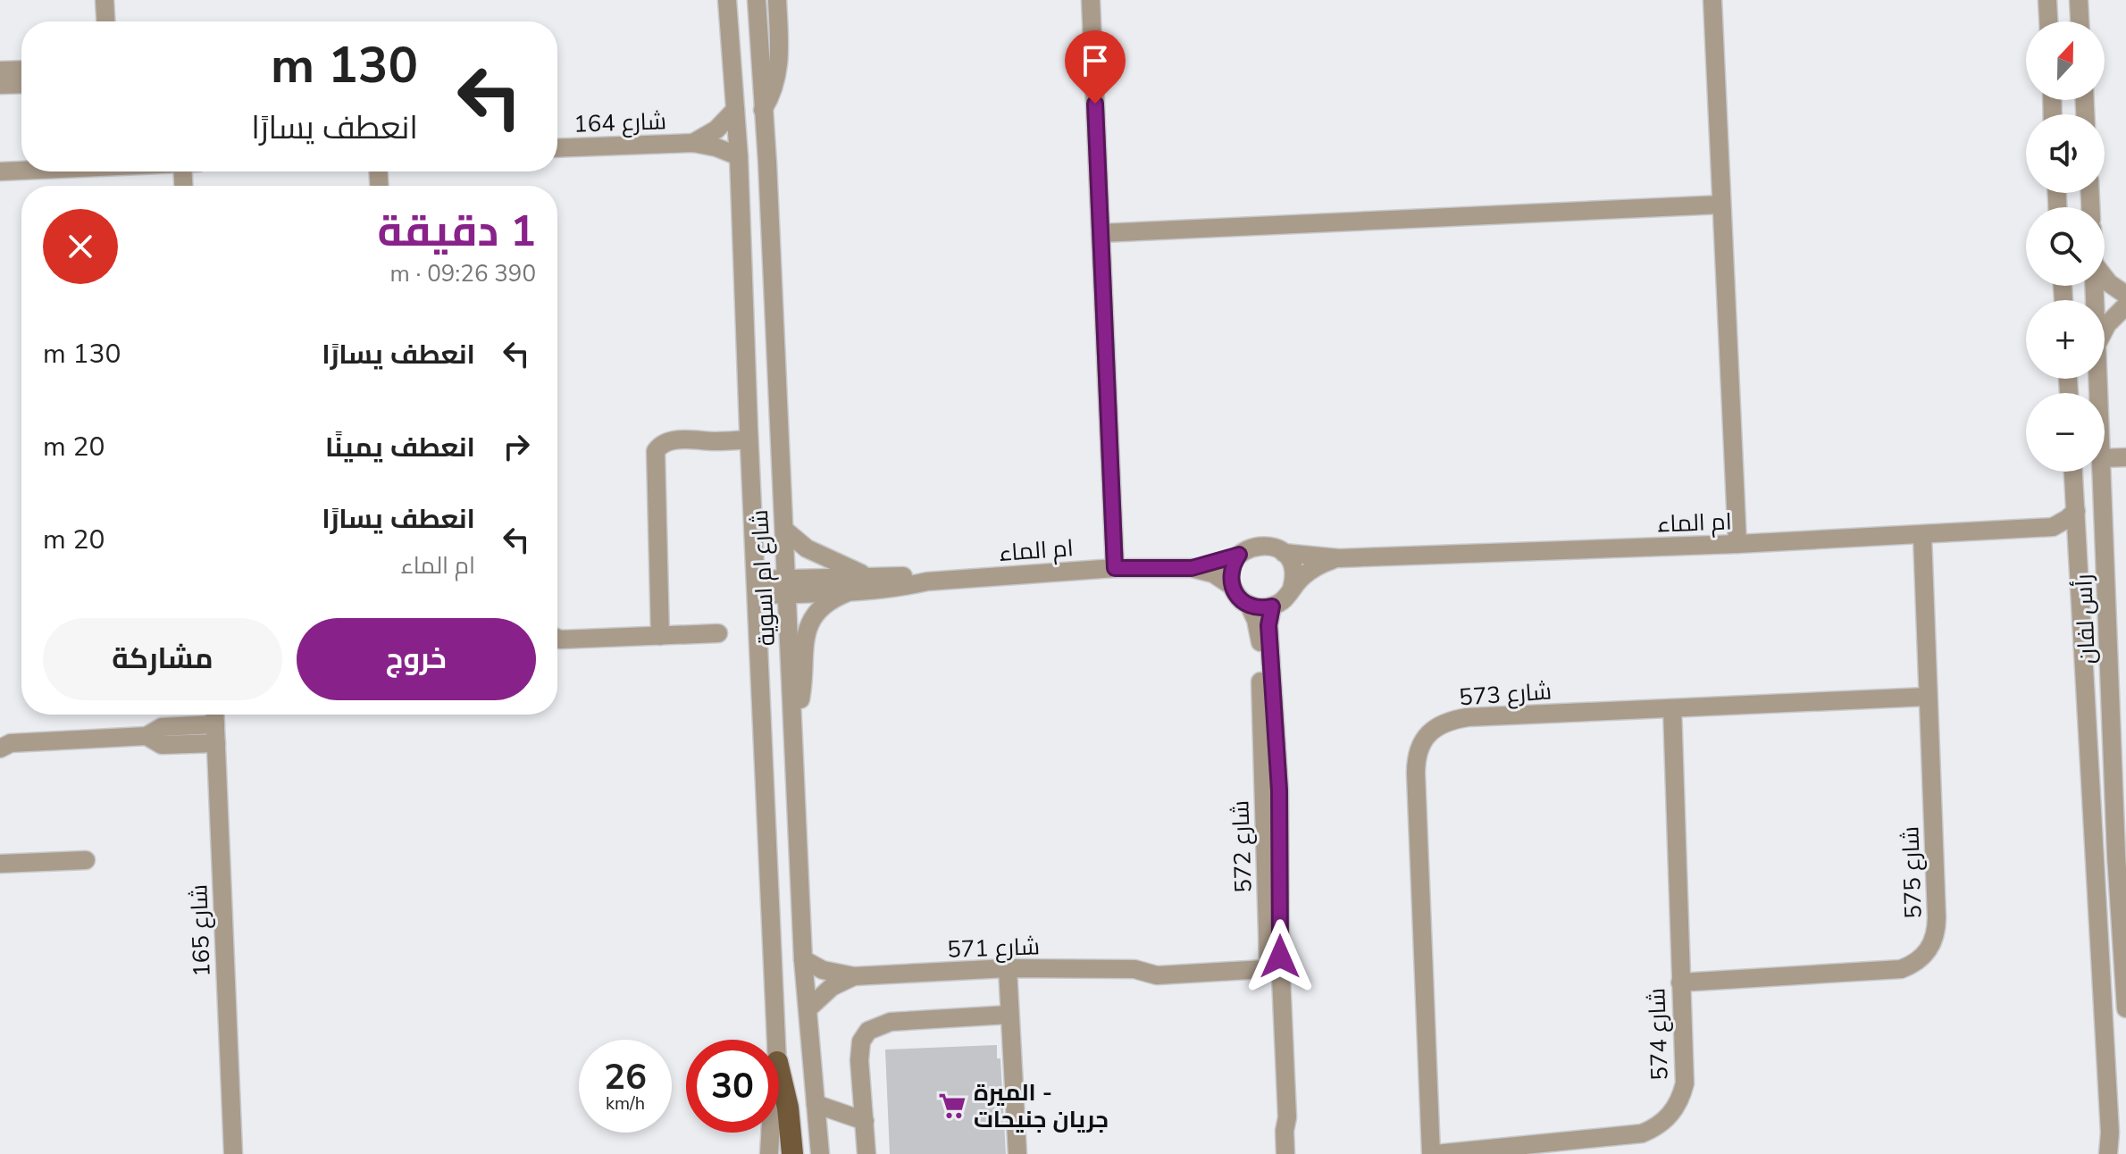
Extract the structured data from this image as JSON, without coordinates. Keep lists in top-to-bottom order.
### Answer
{
  "streets": {
    "street": [
      "شارع 164",
      "ام الماء",
      "شارع ام اسوية",
      "رأس لفان",
      "شارع 573",
      "شارع 572",
      "شارع 575",
      "شارع 165",
      "شارع 571",
      "شارع 574"
    ]
  },
  "crossings": [
    ["شارع 164", "شارع ام اسوية"],
    ["ام الماء", "شارع ام اسوية"],
    ["ام الماء", "شارع 572"],
    ["ام الماء", "شارع 575"],
    ["شارع ام اسوية", "شارع 571"],
    ["شارع 573", "شارع 575"],
    ["شارع 573", "شارع 574"],
    ["شارع 572", "شارع 571"],
    ["شارع 575", "شارع 574"]
  ],
  "places": {
    "supermarket": ["الميرة - جريان جنيحات"]
  },
  "north": "top",
  "page": {
    "map_buttons": ["+", "−"],
    "turn": ["130 m", "انعطف يسارًا"],
    "heading": ["1 دقيقة", "390 m · 09:26"],
    "list": [
      {
        "name": "انعطف يسارًا",
        "value": "130 m"
      },
      {
        "name": "انعطف يمينًا",
        "value": "20 m"
      },
      {
        "name": "انعطف يسارًا",
        "note": "ام الماء",
        "value": "20 m"
      }
    ],
    "buttons": ["خروج", "مشاركة"],
    "speed": "26 km/h",
    "limit": "30"
  }
}
